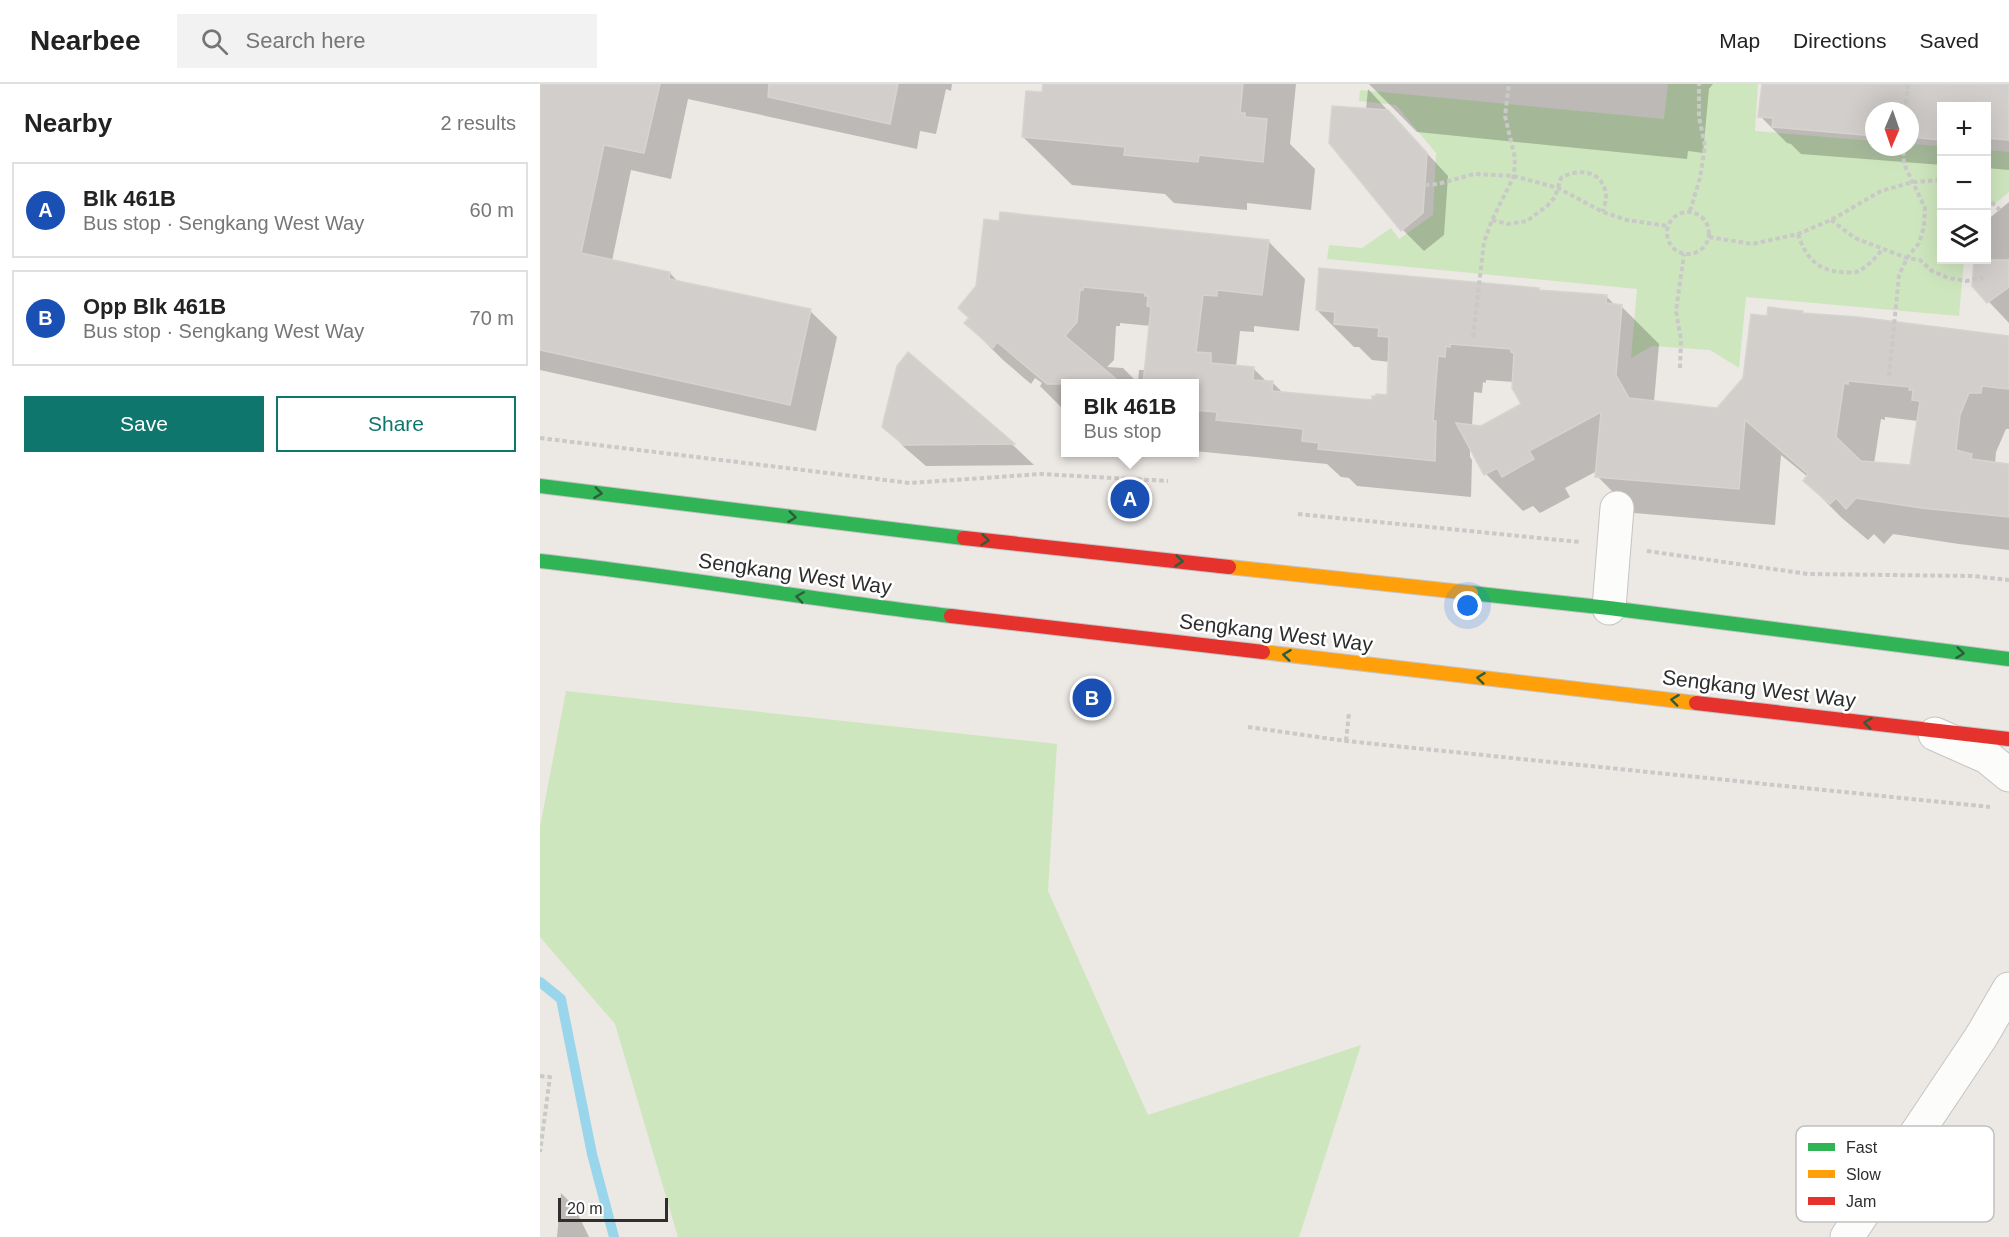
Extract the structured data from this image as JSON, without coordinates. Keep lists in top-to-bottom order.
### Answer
{
  "streets": {
    "main road": ["Sengkang West Way"]
  },
  "legend": ["Fast", "Slow", "Jam"],
  "scale_bar": "20 m",
  "north": "bottom",
  "page": {
    "header": "Nearbee",
    "search": "Search here",
    "nav": ["Map", "Directions", "Saved"],
    "heading": ["Nearby", "2 results"],
    "map_buttons": ["+", "−"],
    "list": [
      {
        "mark": "A",
        "name": "Blk 461B",
        "note": "Bus stop · Sengkang West Way",
        "value": "60 m"
      },
      {
        "mark": "B",
        "name": "Opp Blk 461B",
        "note": "Bus stop · Sengkang West Way",
        "value": "70 m"
      }
    ],
    "buttons": ["Save", "Share"],
    "popup": ["Blk 461B", "Bus stop"],
    "pins": ["A", "B"],
    "scale": "20 m"
  }
}
